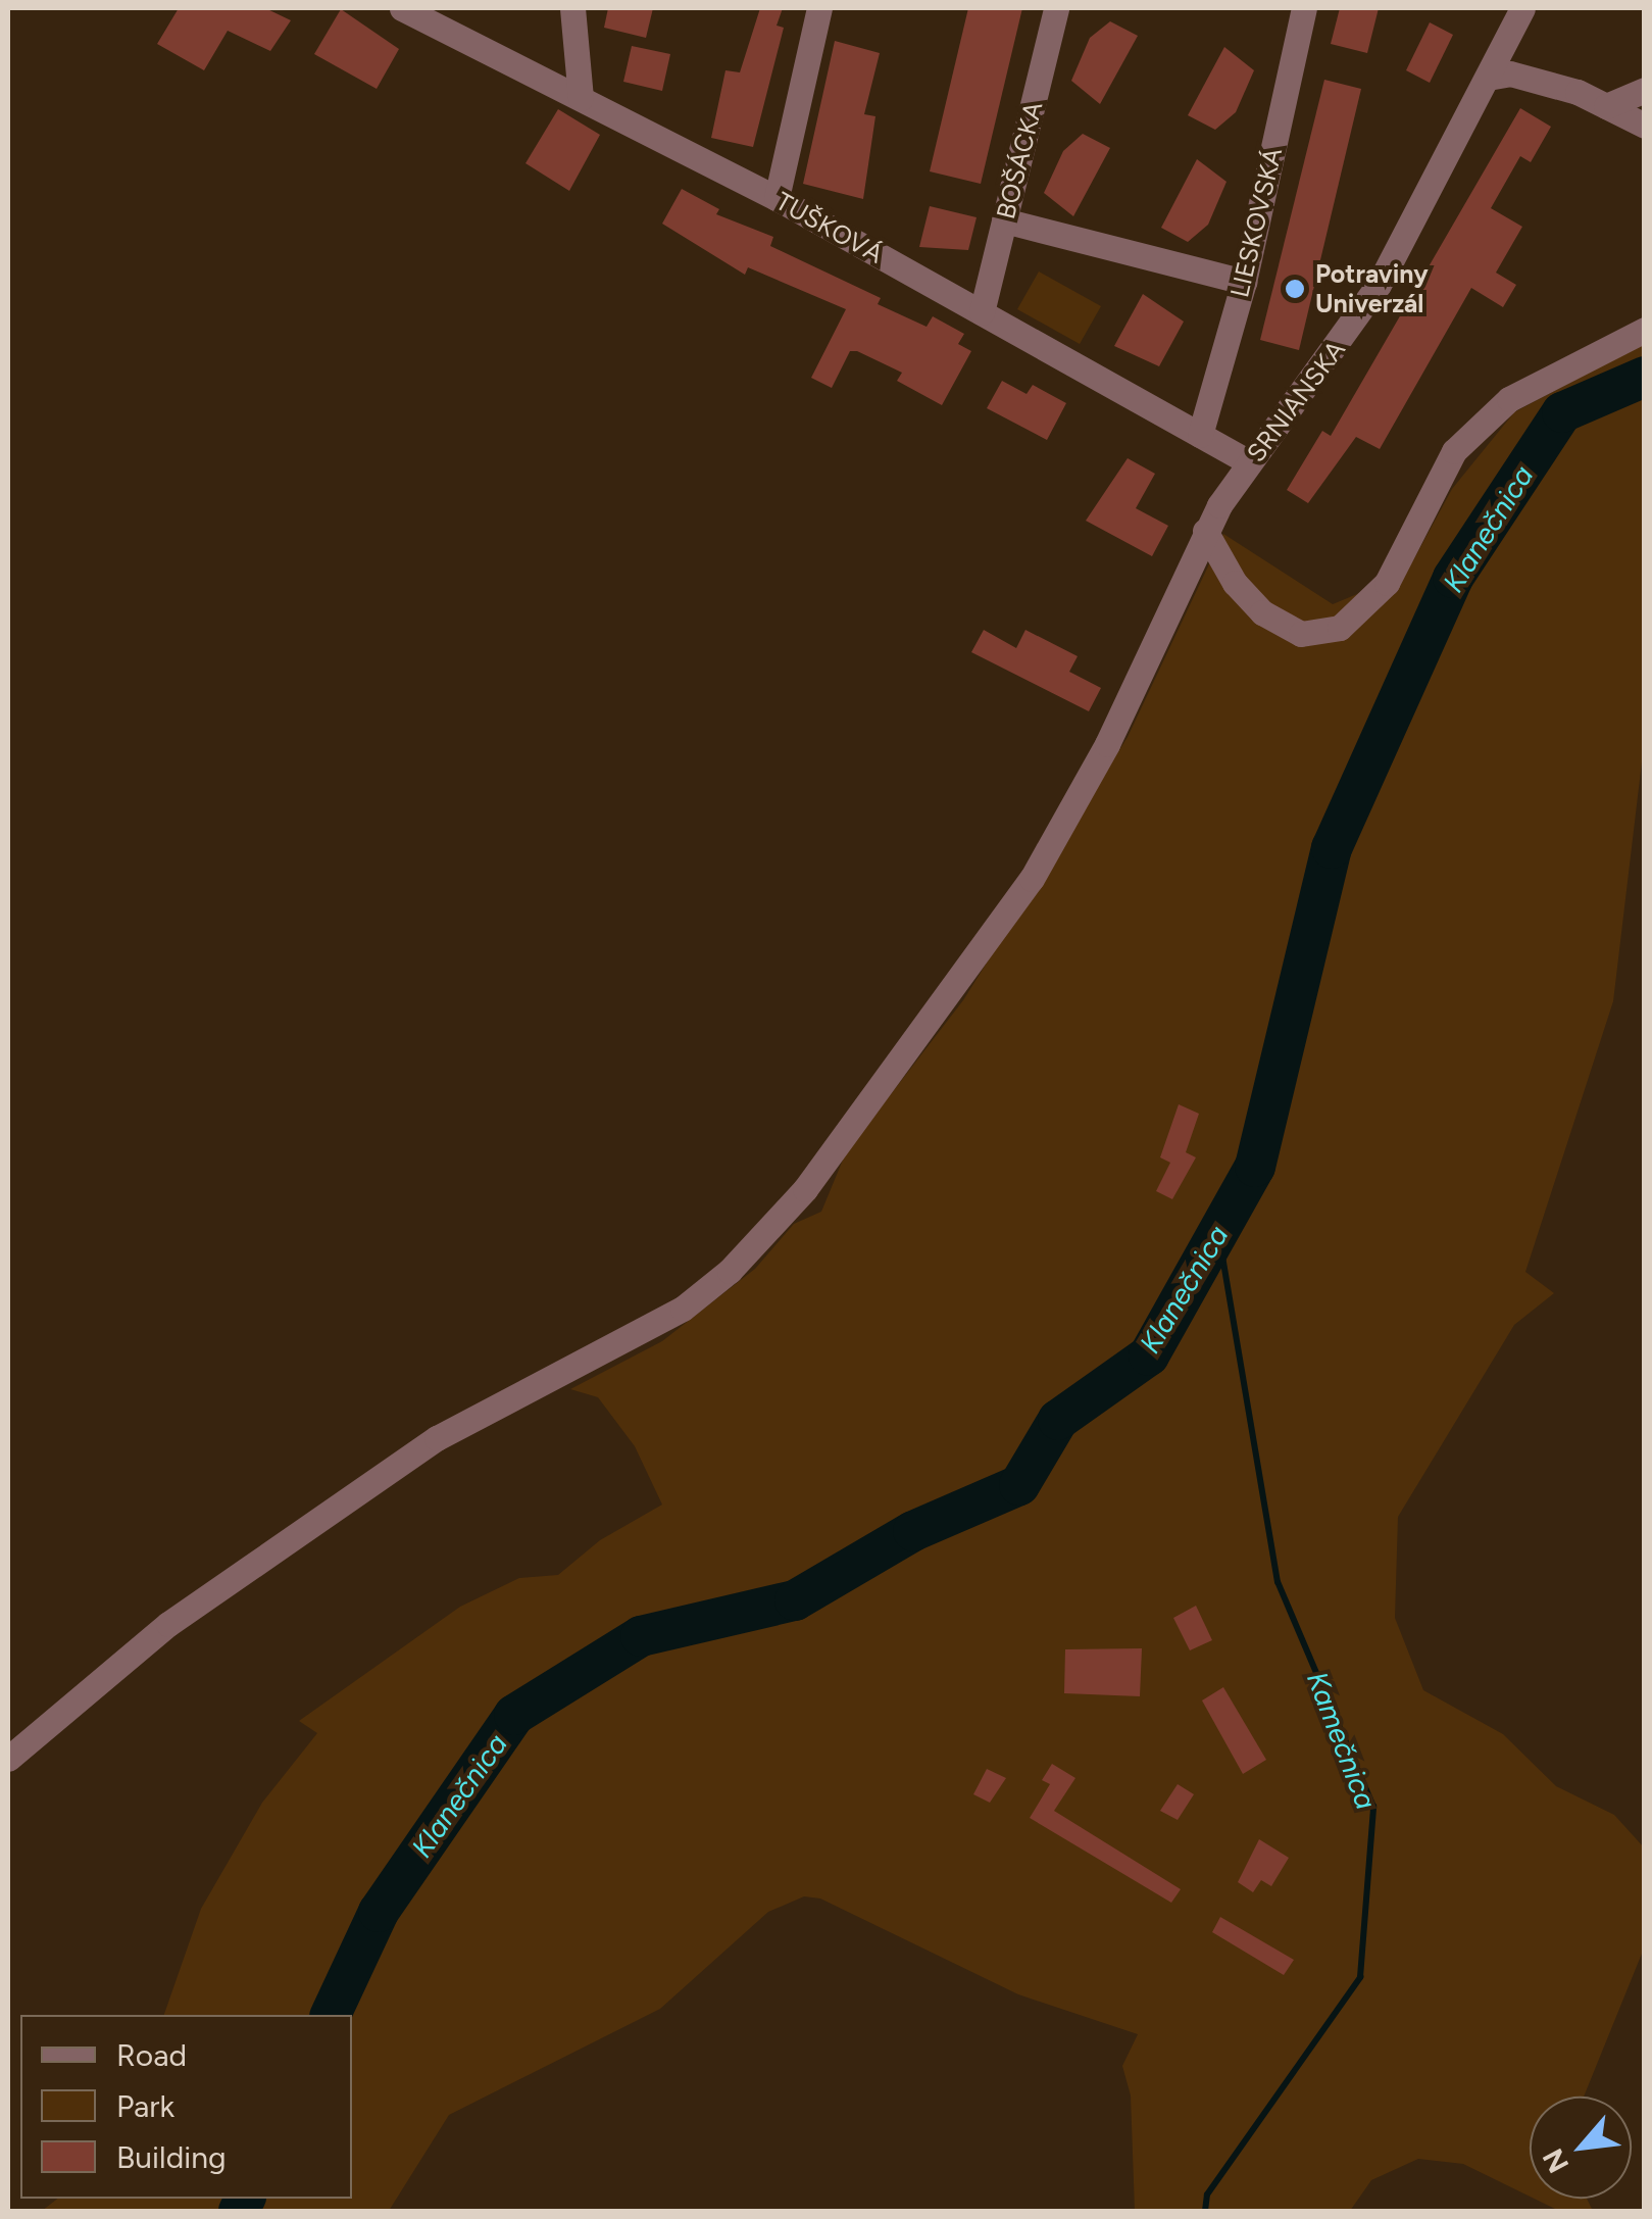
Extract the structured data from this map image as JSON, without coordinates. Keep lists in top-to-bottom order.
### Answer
{
  "streets": {
    "street": [
      "BOŠÁCKA",
      "LIESKOVSKÁ",
      "TUŠKOVÁ",
      "SRNIANSKA"
    ]
  },
  "crossings": [
    ["BOŠÁCKA", "TUŠKOVÁ"],
    ["LIESKOVSKÁ", "TUŠKOVÁ"],
    ["TUŠKOVÁ", "SRNIANSKA"]
  ],
  "water": ["Klanečnica", "Kamečnica"],
  "places": ["Potraviny Univerzál"],
  "legend": ["Road", "Park", "Building"],
  "north": "bottom left"
}
